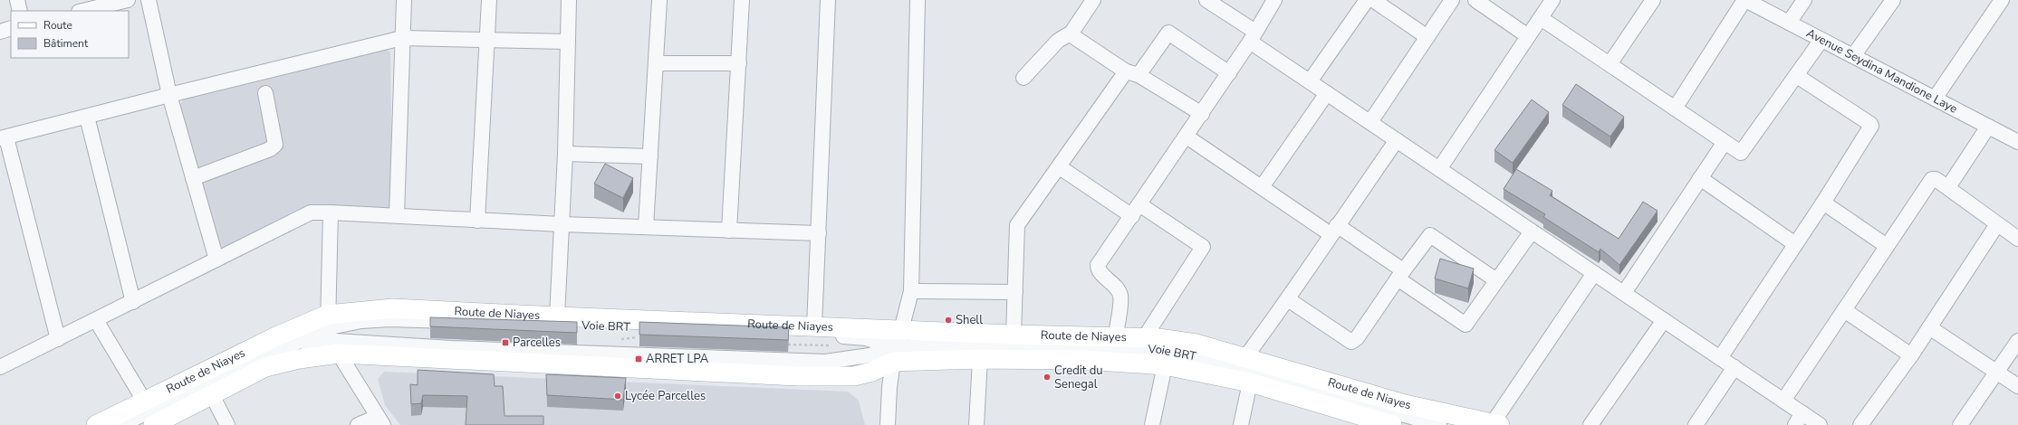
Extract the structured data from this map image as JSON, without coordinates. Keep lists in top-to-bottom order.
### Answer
{
  "streets": {
    "main road": ["Route de Niayes"],
    "street": ["Avenue Seydina Mandione Laye", "Voie BRT"]
  },
  "crossings": [
    ["Route de Niayes", "Voie BRT"]
  ],
  "places": {
    "other": ["Shell", "Credit du Senegal", "Lycée Parcelles"],
    "transit": ["Parcelles", "ARRET LPA"]
  },
  "legend": ["Route", "Bâtiment"]
}
